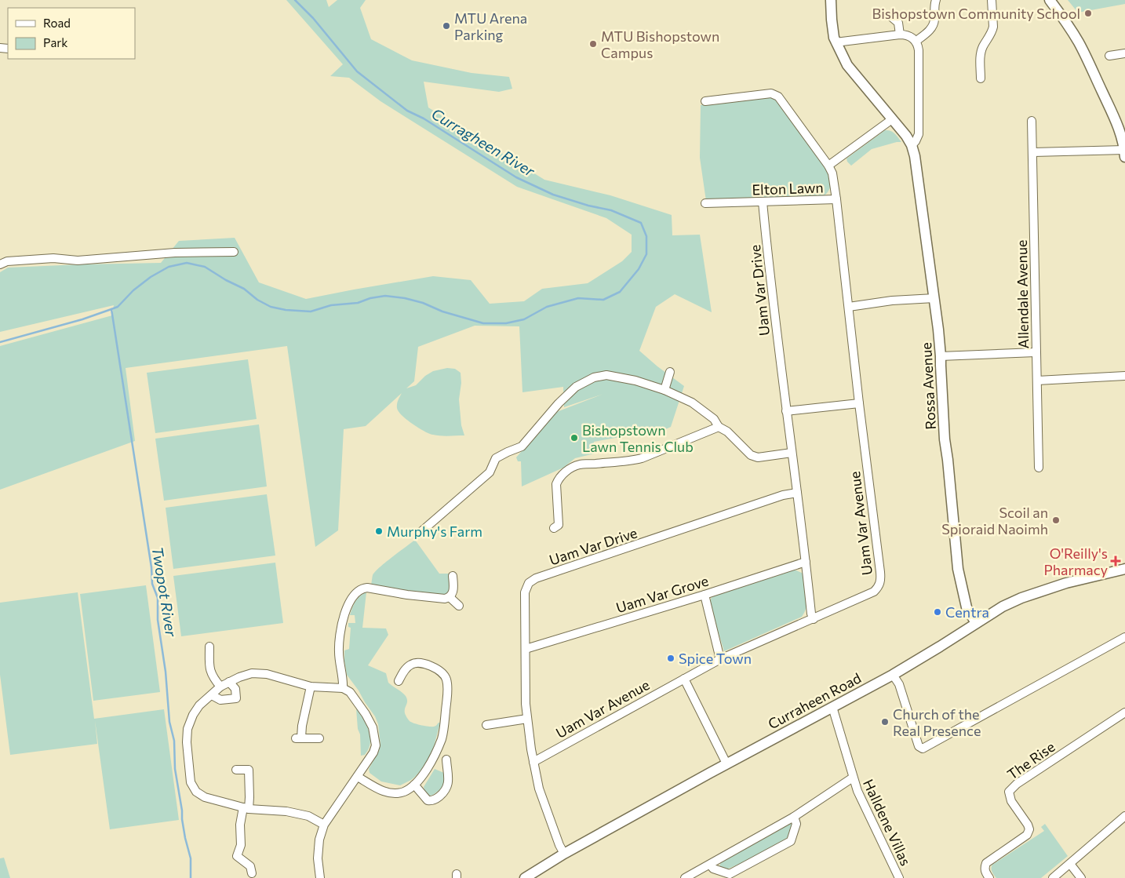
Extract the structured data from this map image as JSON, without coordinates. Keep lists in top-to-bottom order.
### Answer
{
  "streets": {
    "street": [
      "Elton Lawn",
      "Uam Var Drive",
      "Allendale Avenue",
      "Rossa Avenue",
      "Uam Var Avenue",
      "Uam Var Grove",
      "Curraheen Road",
      "The Rise",
      "Halldene Villas"
    ]
  },
  "crossings": [
    ["Elton Lawn", "Uam Var Drive"],
    ["Elton Lawn", "Rossa Avenue"],
    ["Elton Lawn", "Uam Var Avenue"],
    ["Uam Var Drive", "Uam Var Avenue"],
    ["Uam Var Drive", "Uam Var Grove"],
    ["Uam Var Drive", "Curraheen Road"],
    ["Rossa Avenue", "Curraheen Road"],
    ["Curraheen Road", "Halldene Villas"]
  ],
  "water": ["Curragheen River", "Twopot River"],
  "places": {
    "other": [
      "Bishopstown Community School",
      "MTU Arena Parking",
      "MTU Bishopstown Campus",
      "Bishopstown Lawn Tennis Club",
      "Scoil an Spioraid Naoimh",
      "Murphy's Farm",
      "Centra",
      "Spice Town",
      "Church of the Real Presence"
    ],
    "health": ["O'Reilly's Pharmacy"]
  },
  "legend": ["Road", "Park"]
}
